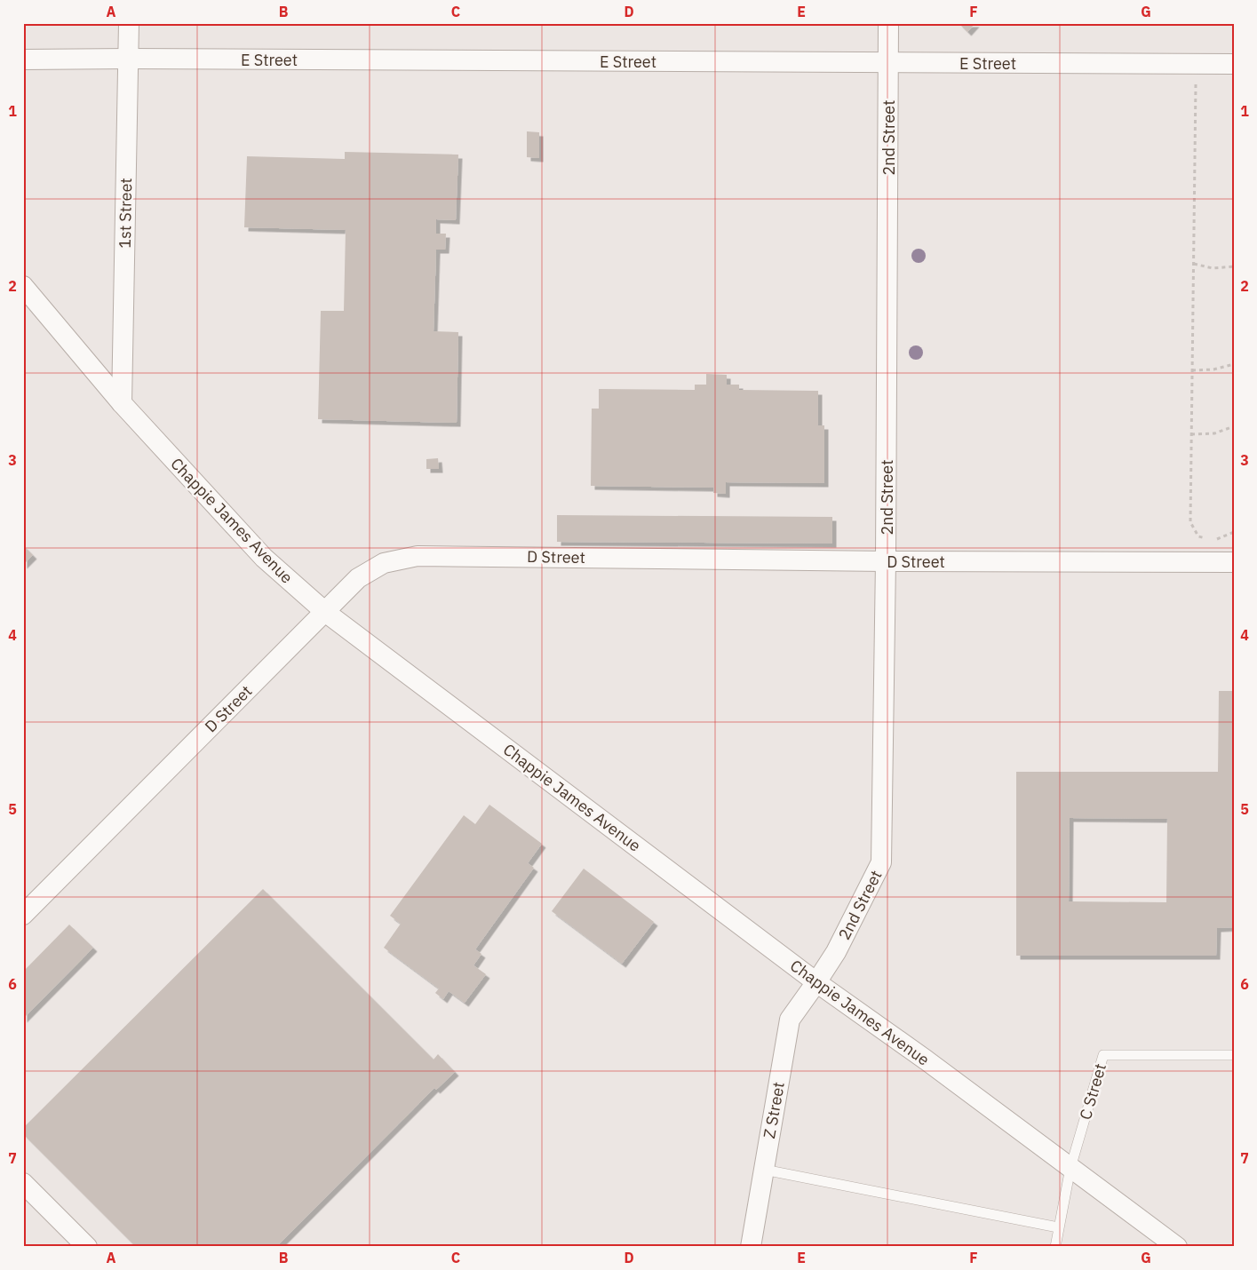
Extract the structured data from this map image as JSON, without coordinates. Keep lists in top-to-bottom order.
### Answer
{
  "streets": {
    "street": [
      "E Street",
      "2nd Street",
      "1st Street",
      "Chappie James Avenue",
      "D Street",
      "Z Street"
    ],
    "lane": ["C Street"]
  },
  "crossings": [
    ["E Street", "2nd Street"],
    ["E Street", "1st Street"],
    ["2nd Street", "Chappie James Avenue"],
    ["2nd Street", "D Street"],
    ["2nd Street", "Z Street"],
    ["1st Street", "Chappie James Avenue"],
    ["Chappie James Avenue", "D Street"],
    ["Chappie James Avenue", "C Street"],
    ["Chappie James Avenue", "Z Street"]
  ],
  "grid": {
    "columns": [
      "A",
      "B",
      "C",
      "D",
      "E",
      "F",
      "G"
    ],
    "rows": [
      "1",
      "2",
      "3",
      "4",
      "5",
      "6",
      "7"
    ]
  }
}
